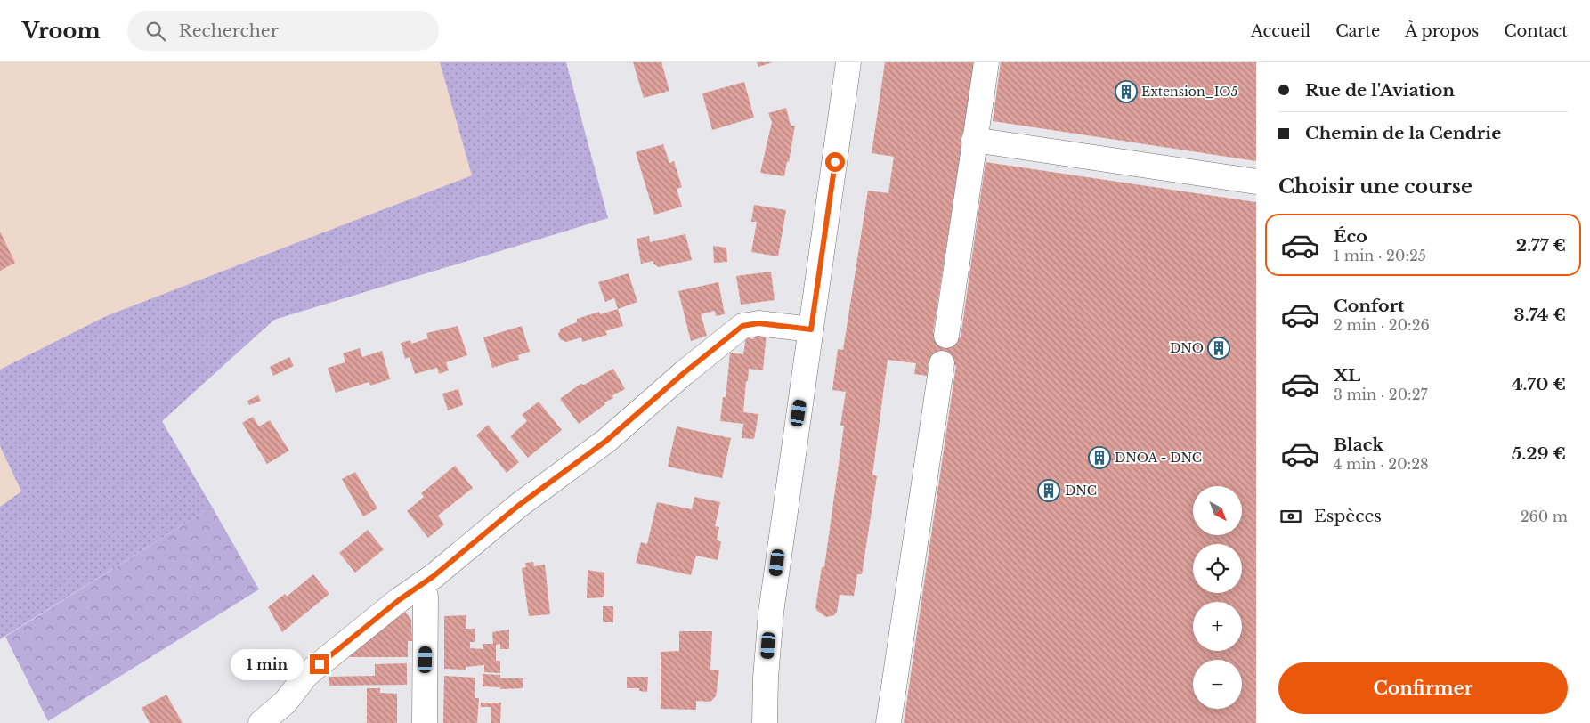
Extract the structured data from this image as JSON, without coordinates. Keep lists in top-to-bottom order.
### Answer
{
  "places": {
    "building": [
      "Extension_IO5",
      "DNO",
      "DNOA - DNC",
      "DNC"
    ]
  },
  "north": "bottom right",
  "page": {
    "header": "Vroom",
    "search": "Rechercher",
    "nav": [
      "Accueil",
      "Carte",
      "À propos",
      "Contact"
    ],
    "banner": ["Rue de l'Aviation", "Chemin de la Cendrie"],
    "heading": "Choisir une course",
    "list": [
      {
        "name": "Éco",
        "note": "1 min · 20:25",
        "value": "2.77 €"
      },
      {
        "name": "Confort",
        "note": "2 min · 20:26",
        "value": "3.74 €"
      },
      {
        "name": "XL",
        "note": "3 min · 20:27",
        "value": "4.70 €"
      },
      {
        "name": "Black",
        "note": "4 min · 20:28",
        "value": "5.29 €"
      }
    ],
    "map_buttons": ["+", "−"],
    "pay": ["Espèces", "260 m"],
    "bubble": "1 min",
    "buttons": "Confirmer"
  }
}
